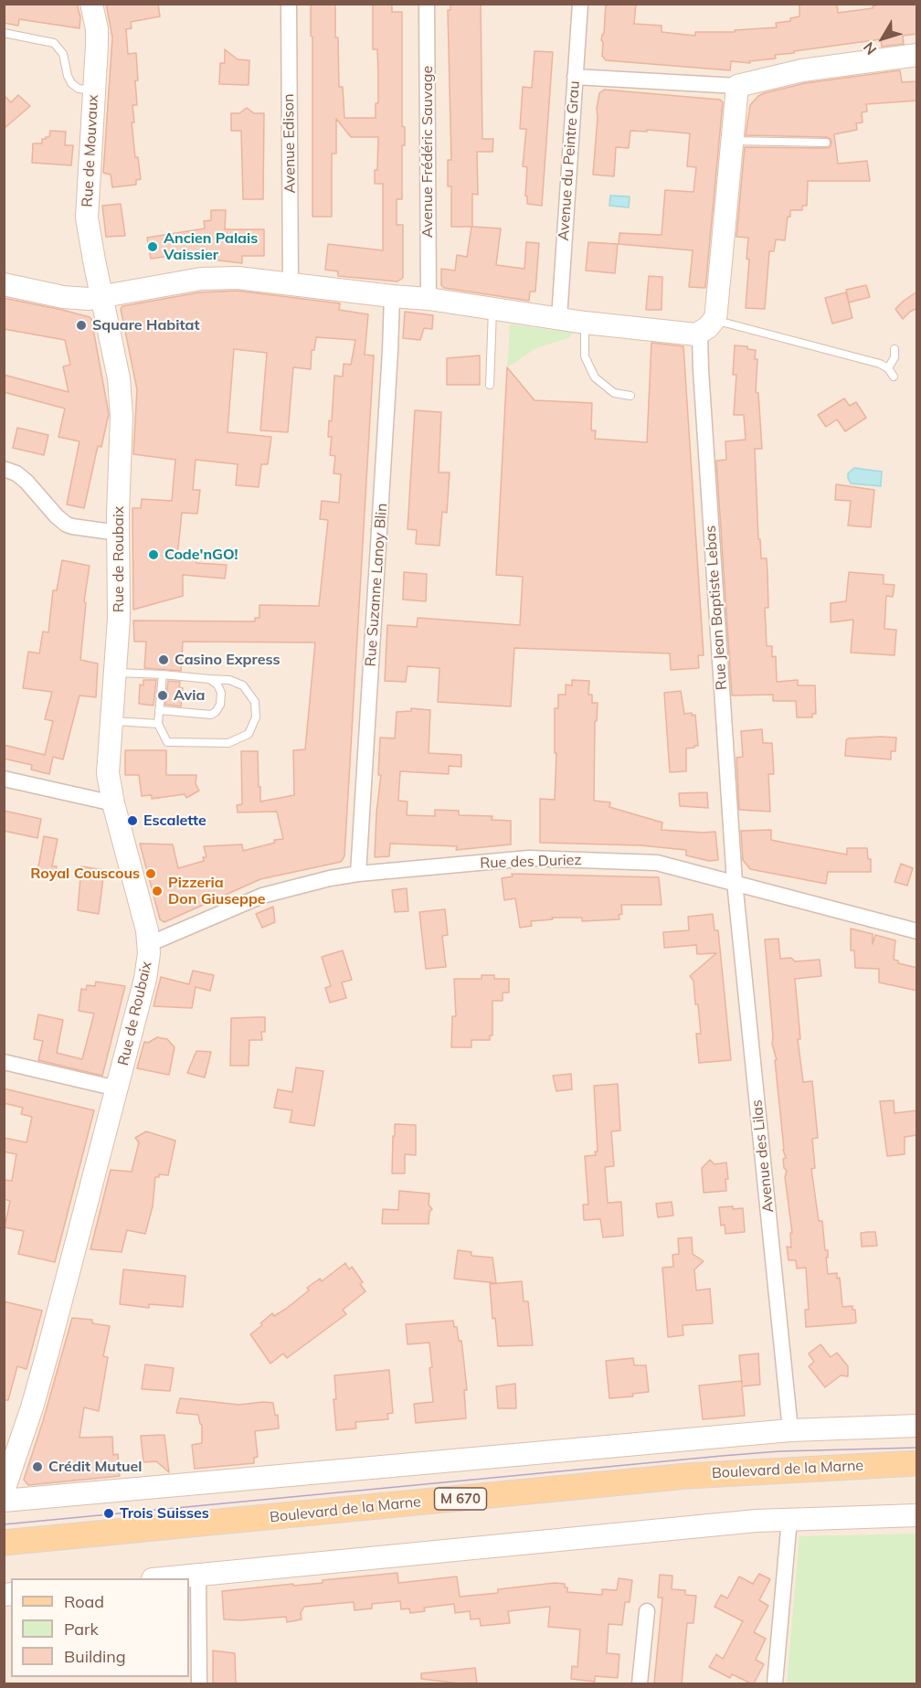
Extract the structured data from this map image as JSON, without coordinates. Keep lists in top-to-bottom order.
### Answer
{
  "streets": {
    "main road": [
      "Rue de Mouvaux",
      "Rue de Roubaix",
      "Boulevard de la Marne",
      "M 670"
    ],
    "street": [
      "Avenue Edison",
      "Avenue Frédéric Sauvage",
      "Avenue du Peintre Grau",
      "Rue Suzanne Lanoy Blin",
      "Rue Jean Baptiste Lebas",
      "Rue des Duriez",
      "Avenue des Lilas"
    ]
  },
  "crossings": [
    ["Rue de Mouvaux", "Rue de Roubaix"],
    ["Rue de Roubaix", "Rue des Duriez"],
    ["Rue Suzanne Lanoy Blin", "Rue des Duriez"],
    ["Rue Jean Baptiste Lebas", "Rue des Duriez"],
    ["Rue Jean Baptiste Lebas", "Avenue des Lilas"],
    ["Rue des Duriez", "Avenue des Lilas"]
  ],
  "places": [
    "Ancien Palais Vaissier",
    "Square Habitat",
    "Code'nGO!",
    "Casino Express",
    "Avia",
    "Escalette",
    "Royal Couscous",
    "Pizzeria Don Giuseppe",
    "Crédit Mutuel",
    "Trois Suisses"
  ],
  "legend": ["Road", "Park", "Building"],
  "north": "bottom left"
}
